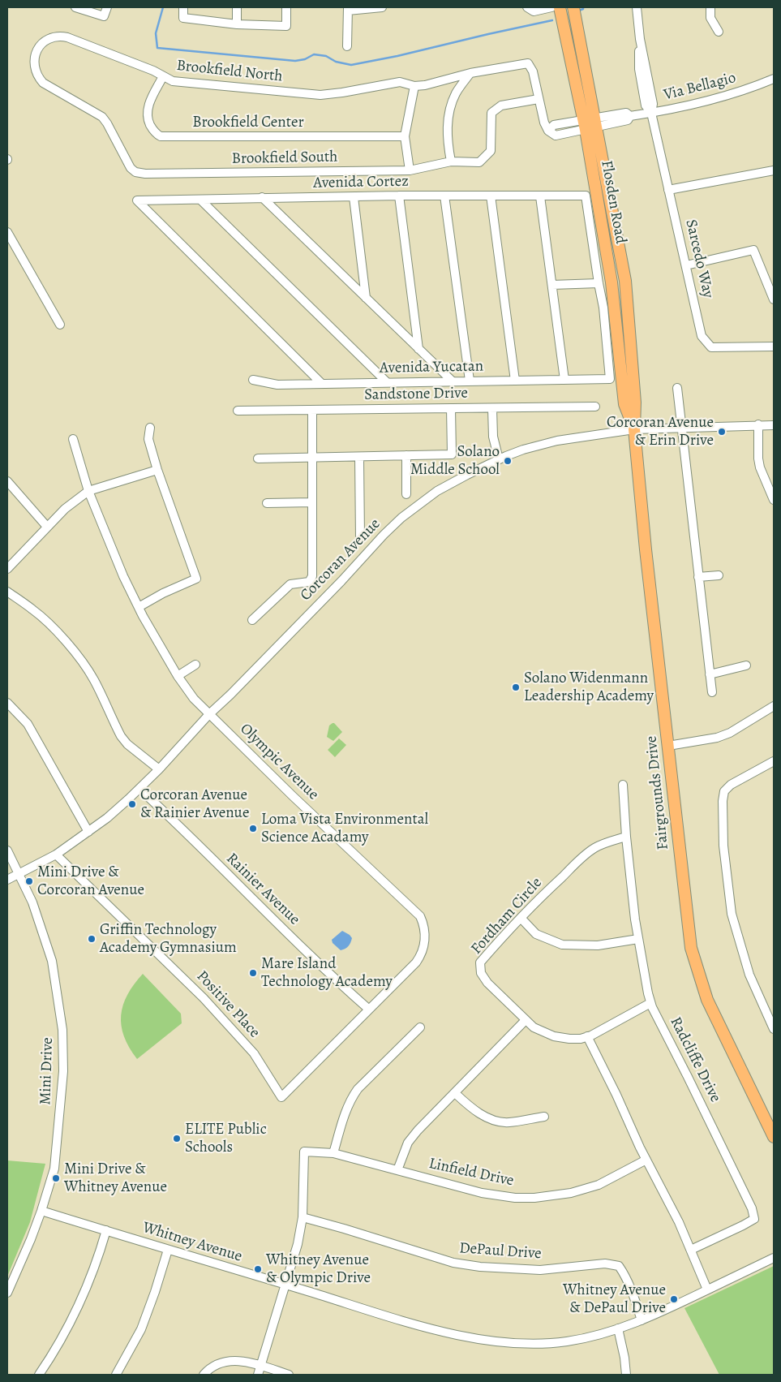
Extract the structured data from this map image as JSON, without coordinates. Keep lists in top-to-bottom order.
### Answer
{
  "streets": {
    "main road": ["Flosden Road", "Fairgrounds Drive"],
    "street": [
      "Brookfield North",
      "Via Bellagio",
      "Brookfield Center",
      "Brookfield South",
      "Avenida Cortez",
      "Sarcedo Way",
      "Avenida Yucatan",
      "Sandstone Drive",
      "Corcoran Avenue",
      "Olympic Avenue",
      "Rainier Avenue",
      "Fordham Circle",
      "Positive Place",
      "Radcliffe Drive",
      "Mini Drive",
      "Linfield Drive",
      "Whitney Avenue",
      "DePaul Drive"
    ]
  },
  "crossings": [
    ["Brookfield North", "Brookfield Center"],
    ["Brookfield North", "Brookfield South"],
    ["Via Bellagio", "Brookfield South"],
    ["Via Bellagio", "Flosden Road"],
    ["Via Bellagio", "Sarcedo Way"],
    ["Avenida Cortez", "Avenida Yucatan"],
    ["Flosden Road", "Fairgrounds Drive"],
    ["Corcoran Avenue", "Olympic Avenue"],
    ["Corcoran Avenue", "Fairgrounds Drive"],
    ["Corcoran Avenue", "Rainier Avenue"],
    ["Corcoran Avenue", "Positive Place"],
    ["Corcoran Avenue", "Mini Drive"],
    ["Olympic Avenue", "Rainier Avenue"],
    ["Olympic Avenue", "Positive Place"],
    ["Fordham Circle", "Radcliffe Drive"],
    ["Mini Drive", "Whitney Avenue"],
    ["Linfield Drive", "DePaul Drive"],
    ["Whitney Avenue", "DePaul Drive"]
  ],
  "places": [
    "Corcoran Avenue & Erin Drive",
    "Solano Middle School",
    "Solano Widenmann Leadership Academy",
    "Corcoran Avenue & Rainier Avenue",
    "Loma Vista Environmental Science Acadamy",
    "Mini Drive & Corcoran Avenue",
    "Griffin Technology Academy Gymnasium",
    "Mare Island Technology Academy",
    "ELITE Public Schools",
    "Mini Drive & Whitney Avenue",
    "Whitney Avenue & Olympic Drive",
    "Whitney Avenue & DePaul Drive"
  ]
}
